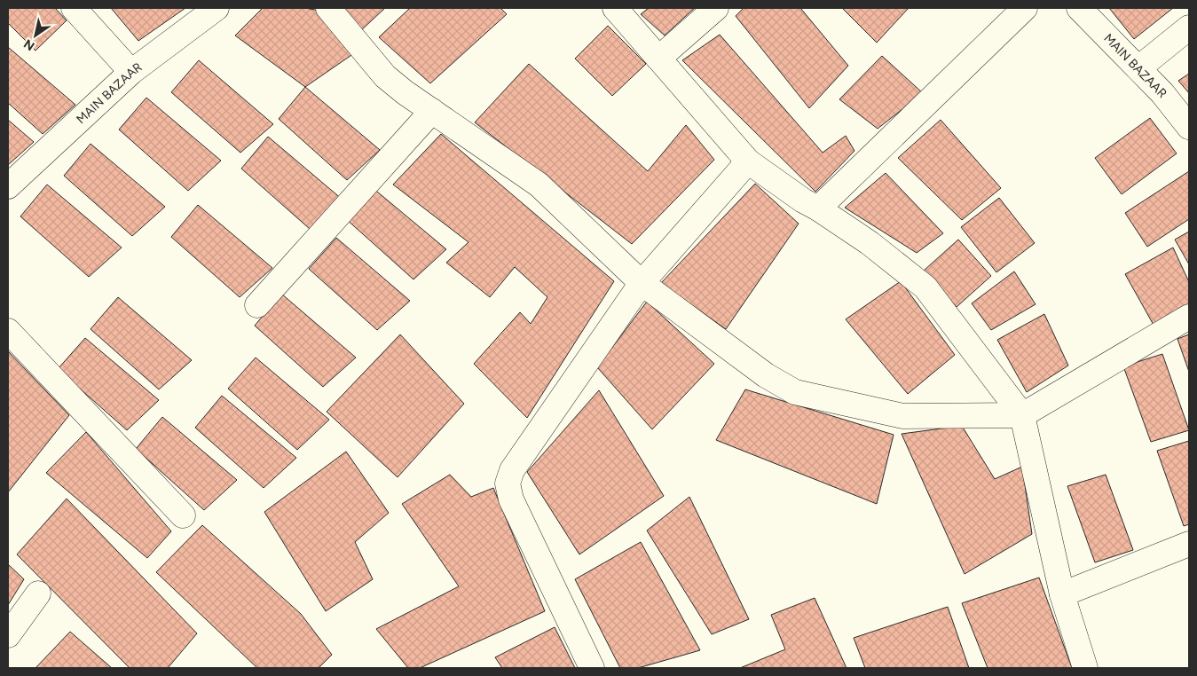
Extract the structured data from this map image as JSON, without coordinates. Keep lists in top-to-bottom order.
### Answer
{
  "streets": {
    "street": ["MAIN BAZAAR"]
  },
  "north": "bottom left"
}
